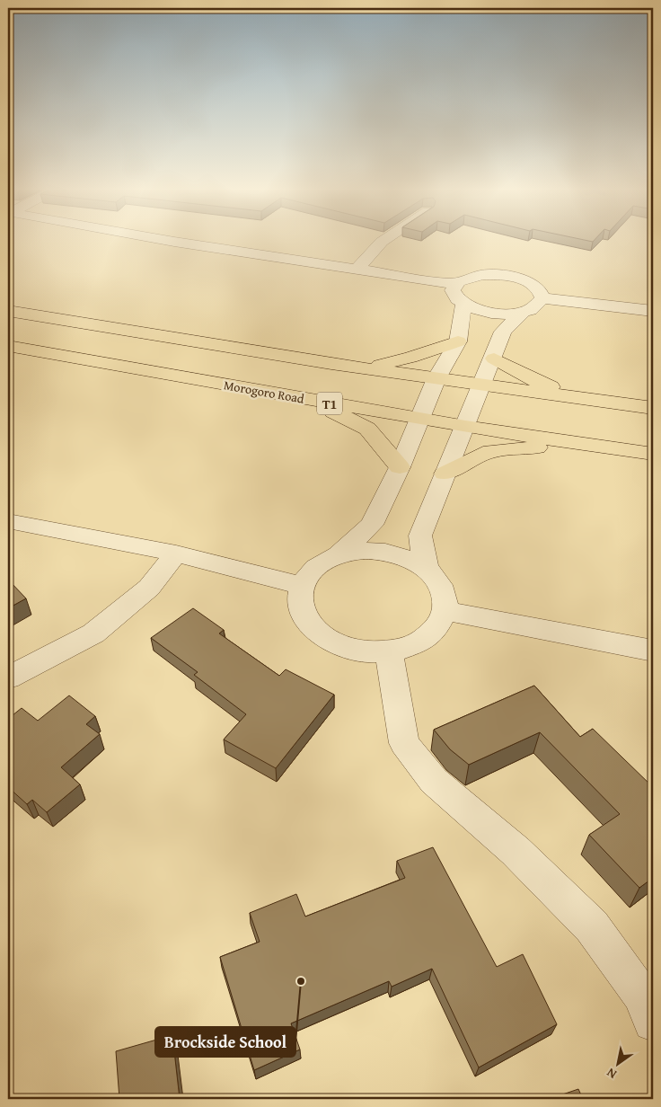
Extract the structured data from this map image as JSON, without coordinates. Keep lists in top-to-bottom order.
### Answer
{
  "streets": {
    "highway": ["Morogoro Road", "T1"]
  },
  "places": ["Brockside School"],
  "north": "bottom left"
}
